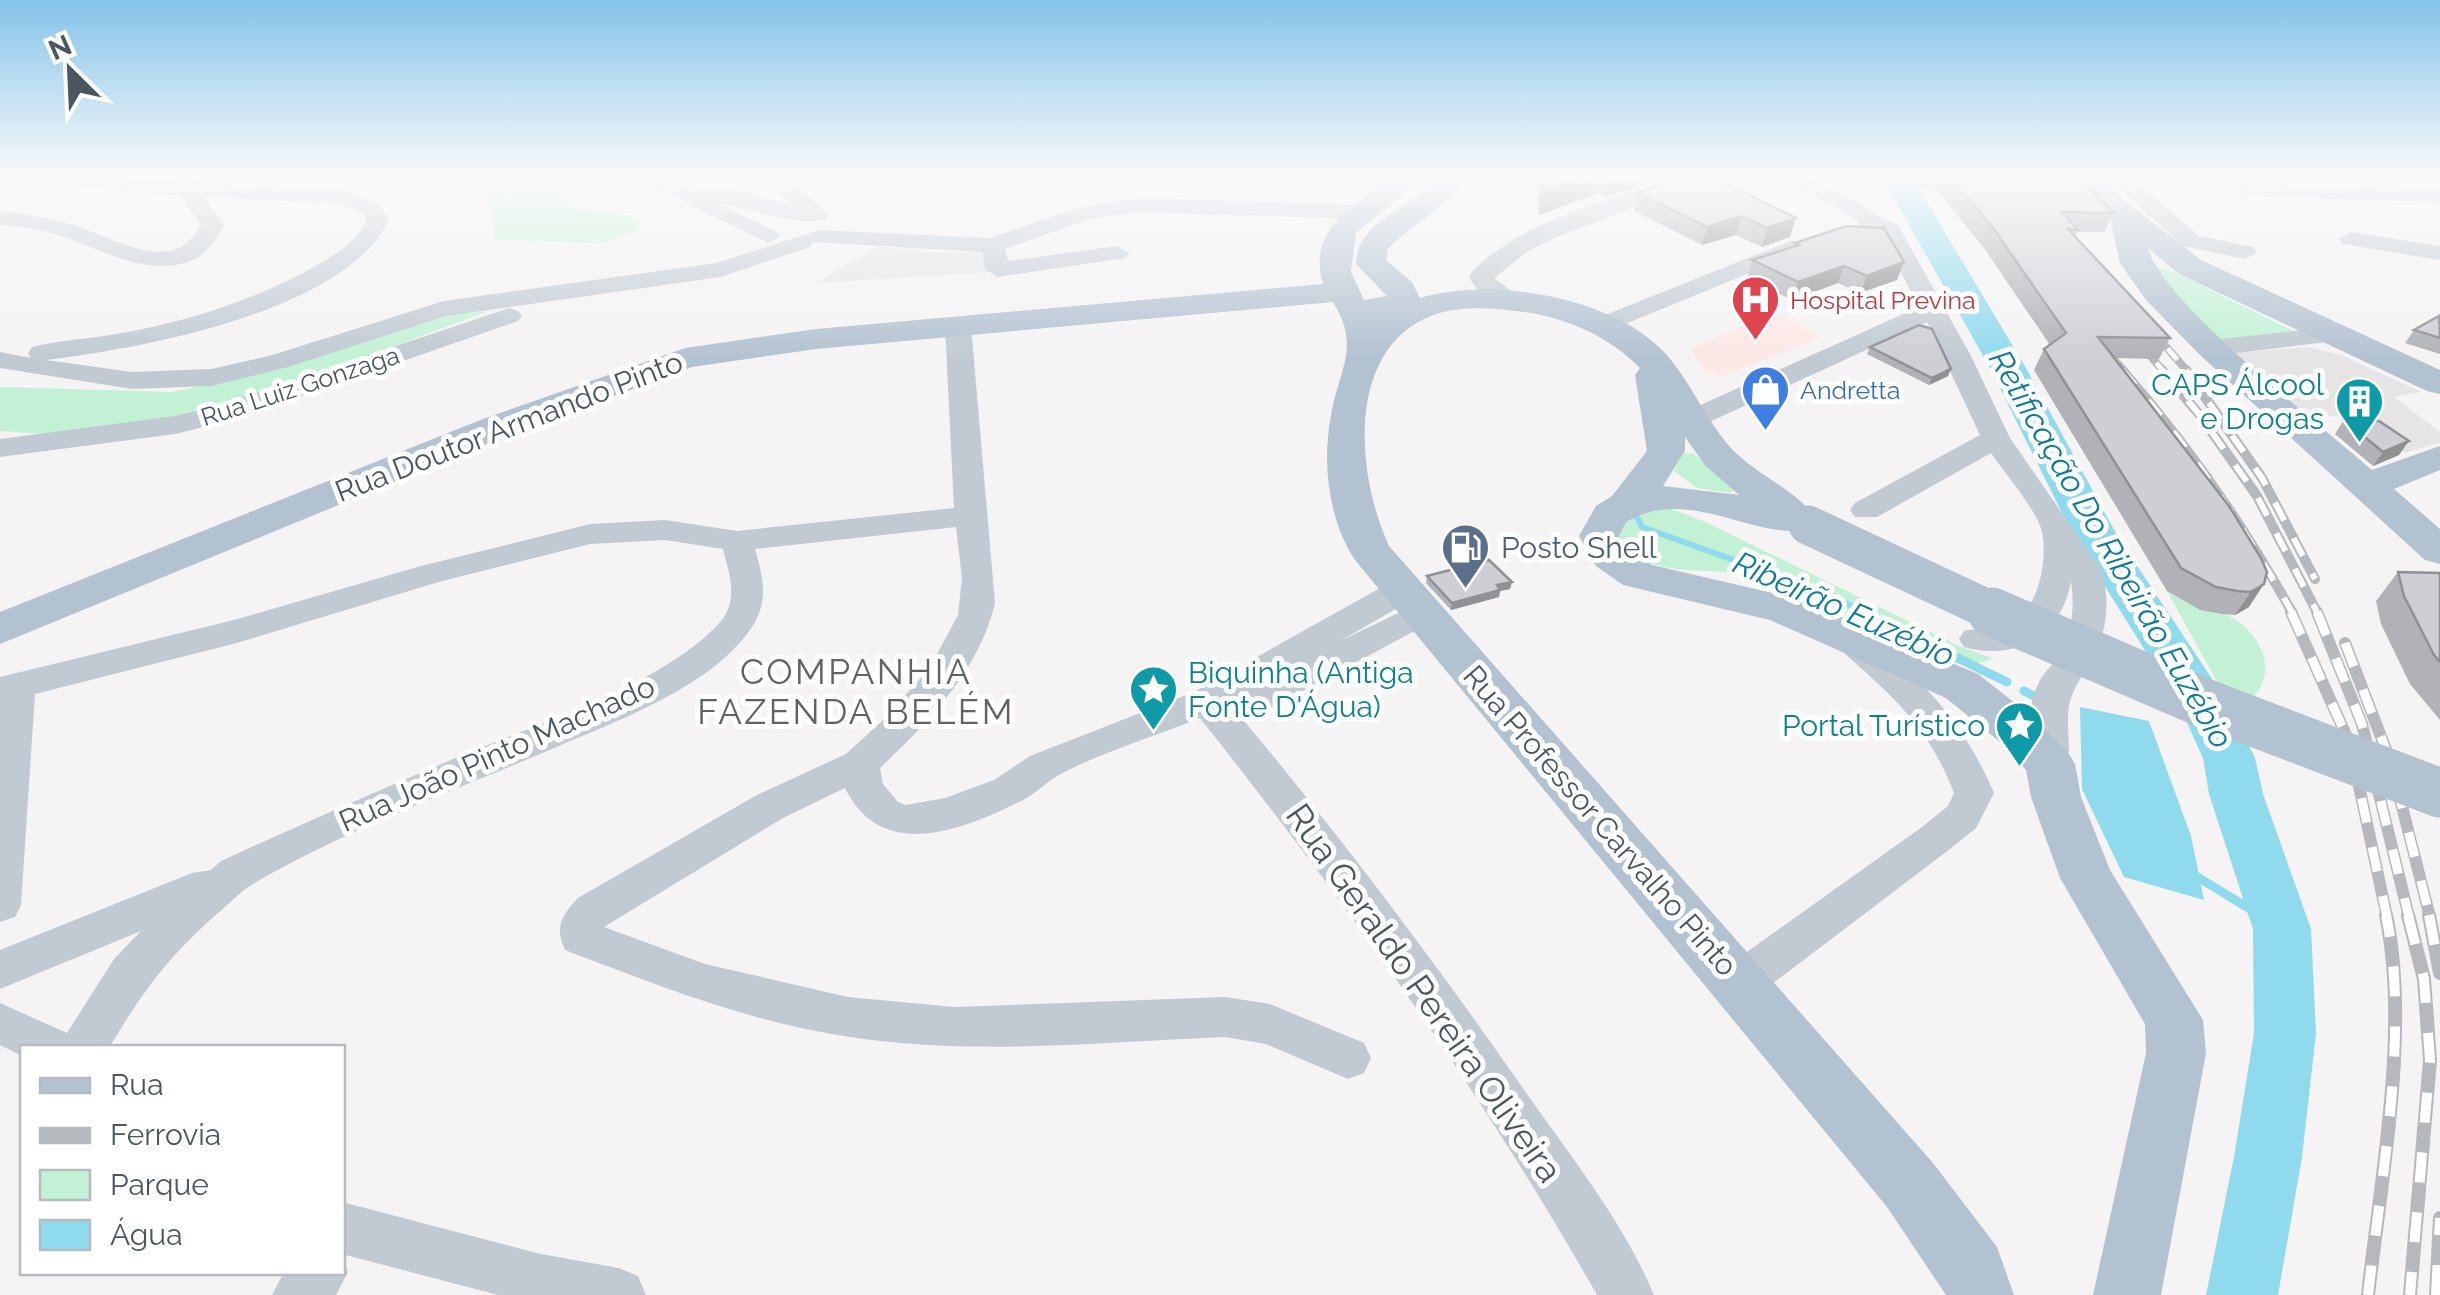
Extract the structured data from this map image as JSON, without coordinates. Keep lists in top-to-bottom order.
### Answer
{
  "streets": {
    "main road": ["Rua Doutor Armando Pinto", "Rua Professor Carvalho Pinto"],
    "street": ["Rua Luiz Gonzaga", "Rua João Pinto Machado", "Rua Geraldo Pereira Oliveira"]
  },
  "crossings": [
    ["Rua Doutor Armando Pinto", "Rua Professor Carvalho Pinto"]
  ],
  "districts": ["COMPANHIA FAZENDA BELÉM"],
  "water": ["Retificação Do Ribeirão Euzébio", "Ribeirão Euzébio"],
  "places": {
    "hospital": ["Hospital Previna"],
    "shop": ["Andretta"],
    "building": ["CAPS Álcool e Drogas"],
    "fuel station": ["Posto Shell"],
    "place": ["Biquinha (Antiga Fonte D'Água)", "Portal Turístico"]
  },
  "legend": [
    "Rua",
    "Ferrovia",
    "Parque",
    "Água"
  ],
  "north": "top left"
}
